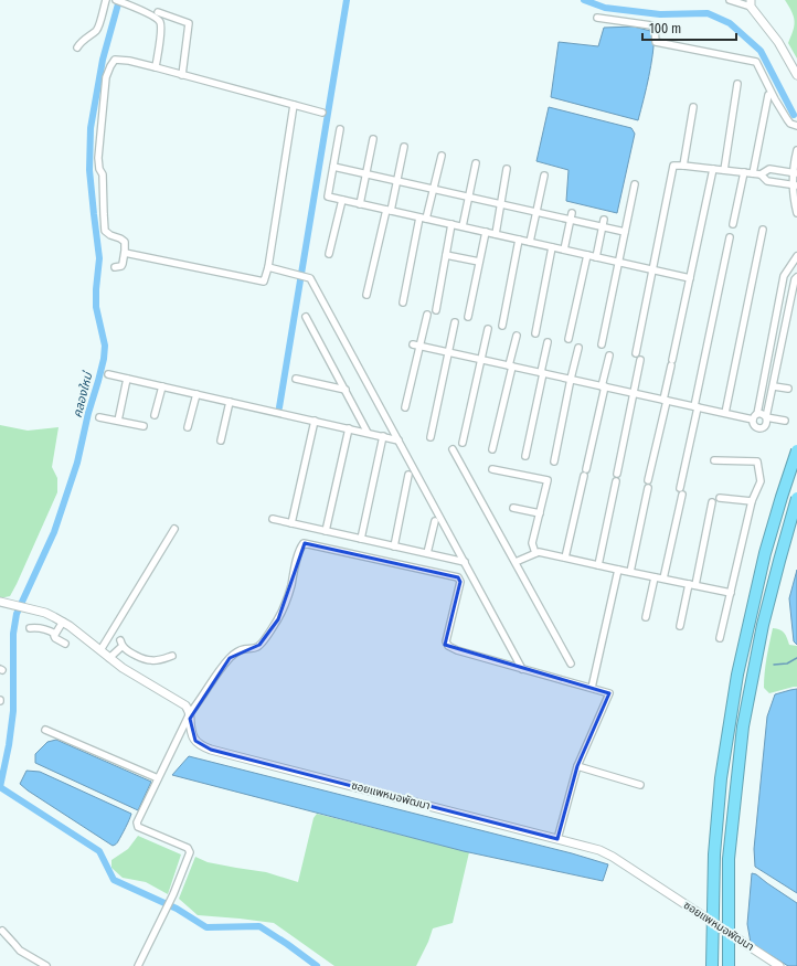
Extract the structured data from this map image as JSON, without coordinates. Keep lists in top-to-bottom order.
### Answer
{
  "streets": {
    "street": ["ซอยแพหมอพัฒนา"]
  },
  "water": ["คลองใหม่"],
  "scale_bar": "100 m"
}
